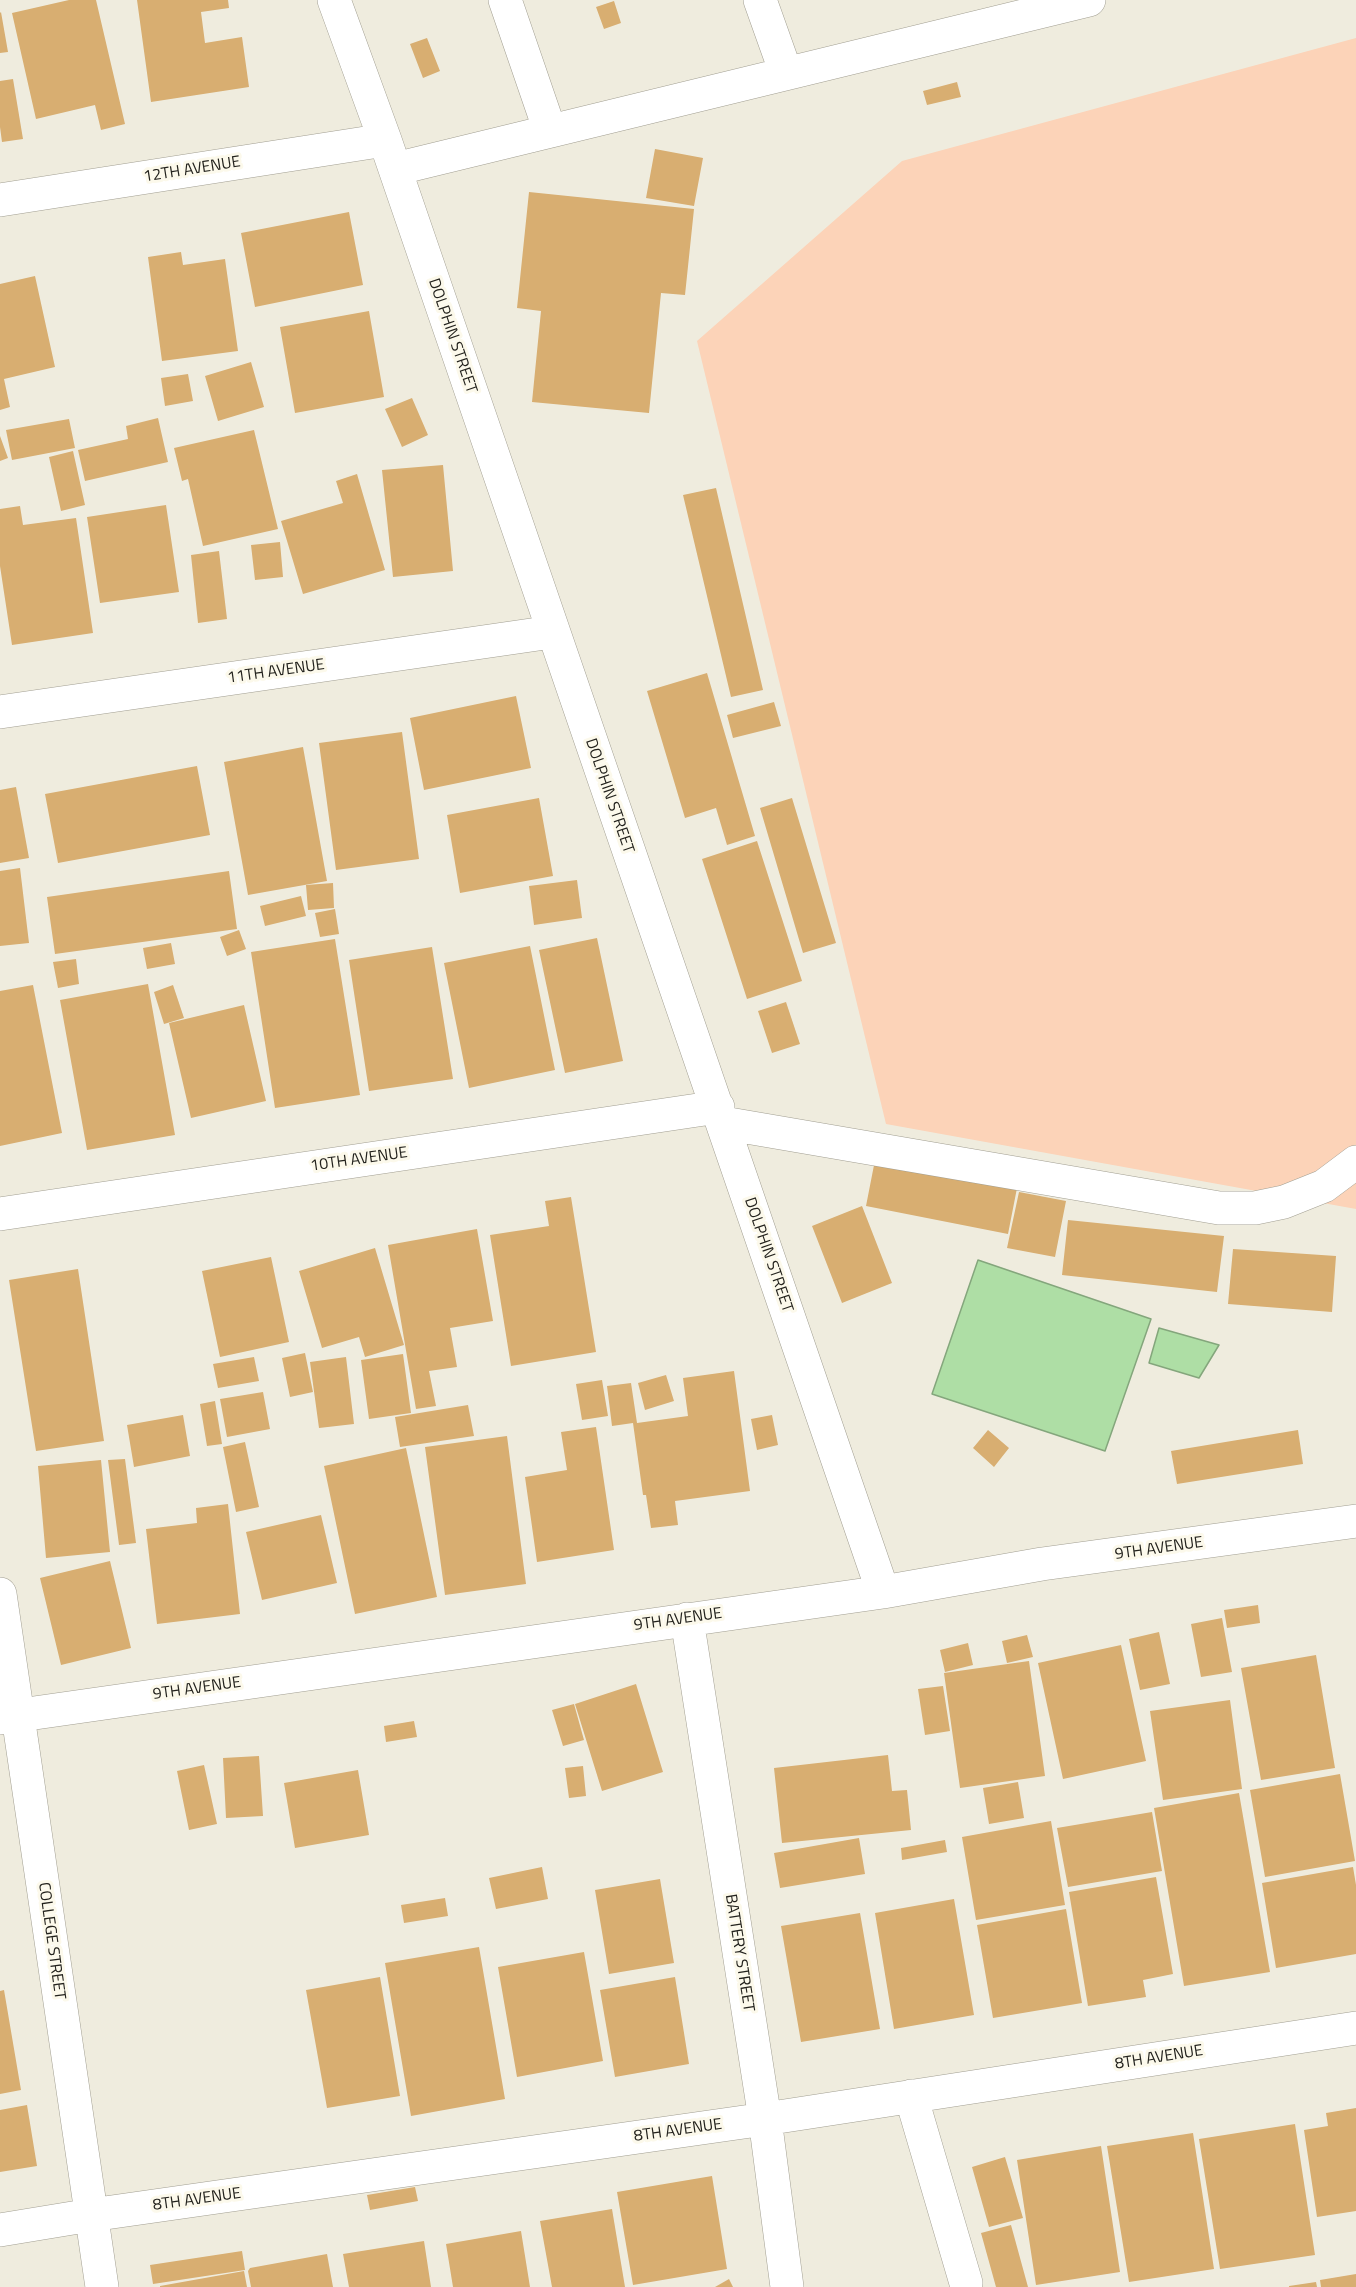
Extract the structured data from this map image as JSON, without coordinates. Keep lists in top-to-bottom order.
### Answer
{
  "streets": {
    "street": [
      "12TH AVENUE",
      "DOLPHIN STREET",
      "11TH AVENUE",
      "10TH AVENUE",
      "9TH AVENUE",
      "COLLEGE STREET",
      "BATTERY STREET",
      "8TH AVENUE"
    ]
  },
  "crossings": [
    ["12TH AVENUE", "DOLPHIN STREET"],
    ["DOLPHIN STREET", "11TH AVENUE"],
    ["DOLPHIN STREET", "10TH AVENUE"],
    ["DOLPHIN STREET", "9TH AVENUE"],
    ["9TH AVENUE", "COLLEGE STREET"],
    ["9TH AVENUE", "BATTERY STREET"],
    ["COLLEGE STREET", "8TH AVENUE"],
    ["BATTERY STREET", "8TH AVENUE"]
  ]
}
